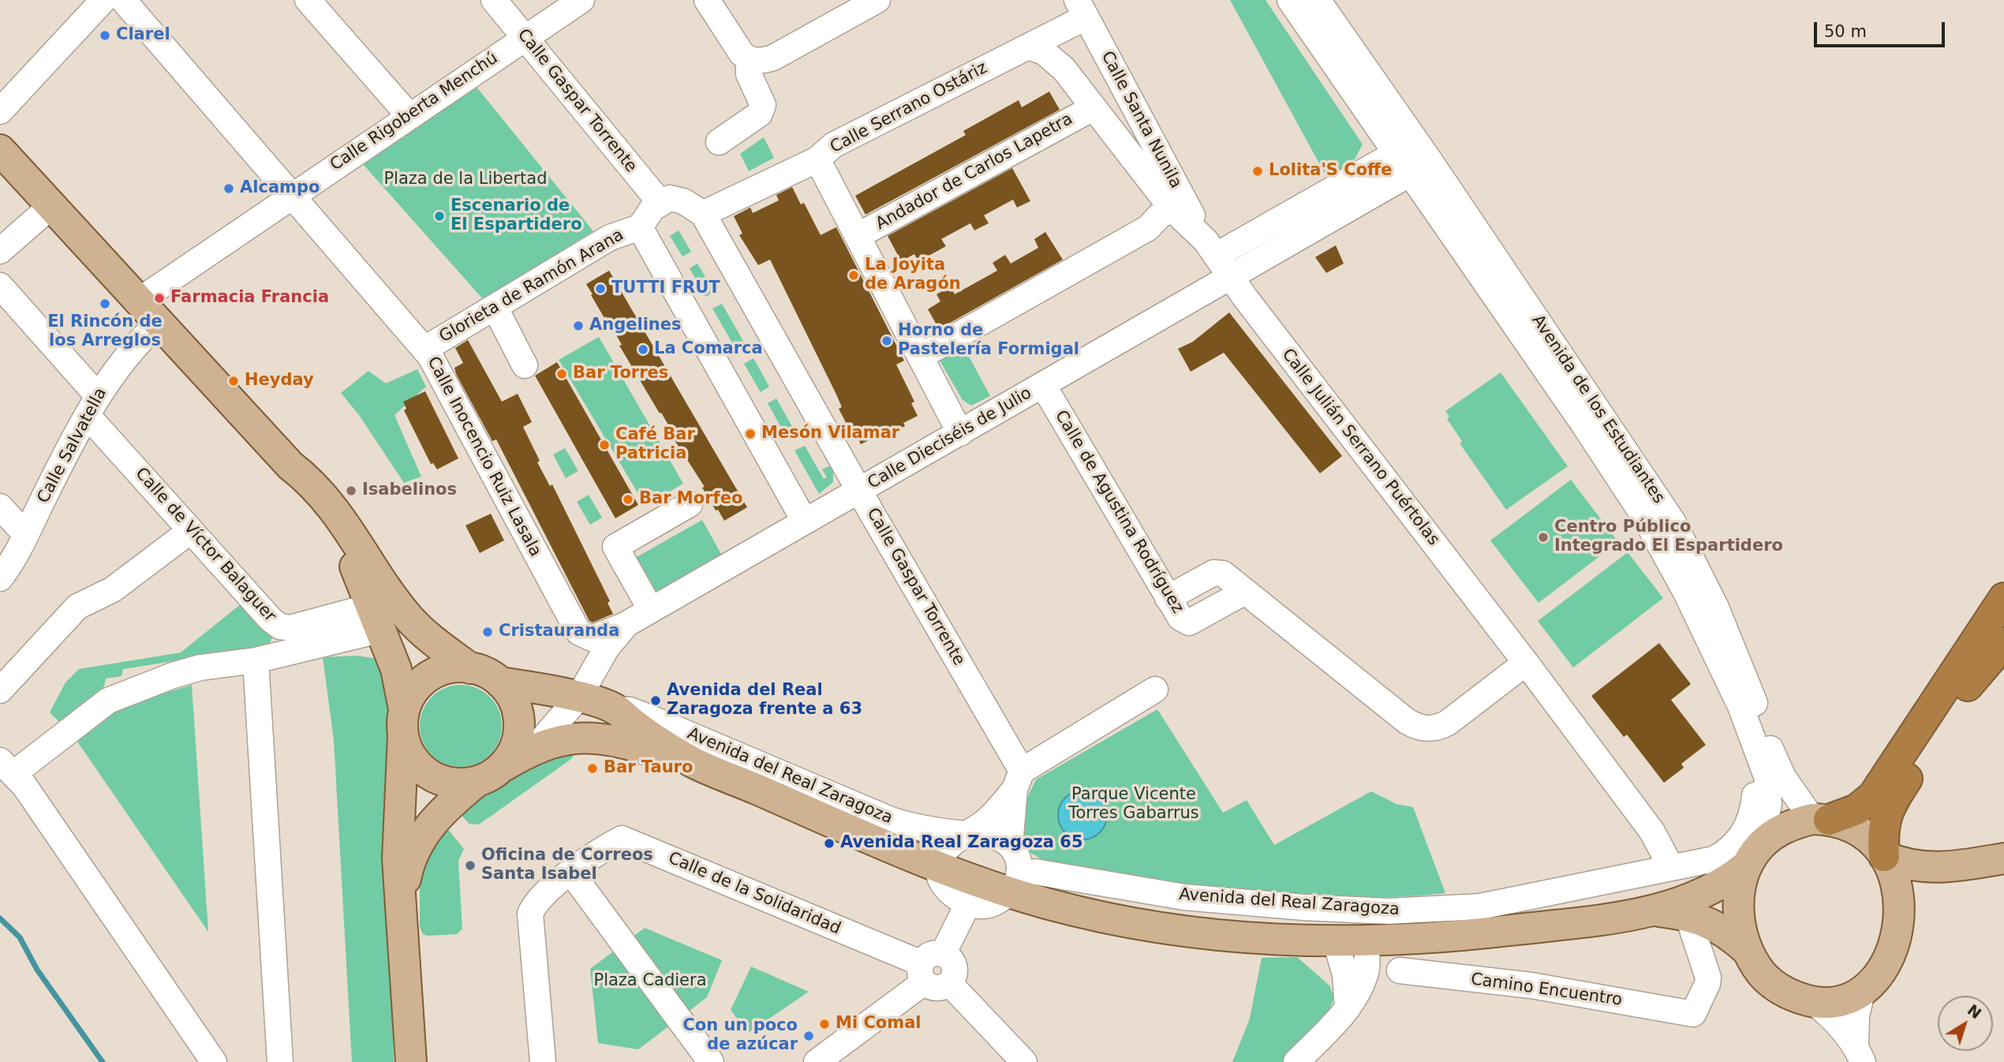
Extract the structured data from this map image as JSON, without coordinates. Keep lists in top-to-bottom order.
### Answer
{
  "streets": {
    "main road": ["Avenida del Real Zaragoza"],
    "street": [
      "Calle Gaspar Torrente",
      "Calle Serrano Ostáriz",
      "Calle Rigoberta Menchú",
      "Calle Santa Nunila",
      "Andador de Carlos Lapetra",
      "Glorieta de Ramón Arana",
      "Avenida de los Estudiantes",
      "Calle Dieciséis de Julio",
      "Calle Salvatella",
      "Calle Julián Serrano Puértolas",
      "Calle Inocencio Ruiz Lasala",
      "Calle de Agustina Rodríguez",
      "Calle de Víctor Balaguer",
      "Calle de la Solidaridad",
      "Camino Encuentro"
    ]
  },
  "crossings": [
    ["Calle Gaspar Torrente", "Calle Serrano Ostáriz"],
    ["Calle Gaspar Torrente", "Calle Rigoberta Menchú"],
    ["Calle Gaspar Torrente", "Calle Dieciséis de Julio"],
    ["Calle Serrano Ostáriz", "Calle Santa Nunila"],
    ["Calle Serrano Ostáriz", "Calle Julián Serrano Puértolas"],
    ["Calle Rigoberta Menchú", "Calle Salvatella"],
    ["Calle Rigoberta Menchú", "Calle Inocencio Ruiz Lasala"],
    ["Calle Santa Nunila", "Calle Julián Serrano Puértolas"],
    ["Andador de Carlos Lapetra", "Calle Julián Serrano Puértolas"],
    ["Glorieta de Ramón Arana", "Calle Inocencio Ruiz Lasala"],
    ["Avenida de los Estudiantes", "Calle Dieciséis de Julio"],
    ["Avenida de los Estudiantes", "Avenida del Real Zaragoza"],
    ["Calle Dieciséis de Julio", "Calle Julián Serrano Puértolas"],
    ["Calle Dieciséis de Julio", "Calle Inocencio Ruiz Lasala"],
    ["Calle Dieciséis de Julio", "Calle de Agustina Rodríguez"],
    ["Calle Dieciséis de Julio", "Avenida del Real Zaragoza"],
    ["Calle Salvatella", "Calle de Víctor Balaguer"],
    ["Calle Julián Serrano Puértolas", "Calle de Agustina Rodríguez"],
    ["Calle Julián Serrano Puértolas", "Avenida del Real Zaragoza"],
    ["Avenida del Real Zaragoza", "Camino Encuentro"]
  ],
  "parks": ["Plaza de la Libertad", "Parque Vicente Torres Gabarrus", "Plaza Cadiera"],
  "places": [
    "Clarel",
    "Lolita'S Coffe",
    "Alcampo",
    "Escenario de El Espartidero",
    "La Joyita de Aragón",
    "TUTTI FRUT",
    "Farmacia Francia",
    "El Rincón de los Arreglos",
    "Angelines",
    "Horno de Pastelería Formigal",
    "La Comarca",
    "Bar Torres",
    "Heyday",
    "Mesón Vilamar",
    "Café Bar Patricia",
    "Isabelinos",
    "Bar Morfeo",
    "Centro Público Integrado El Espartidero",
    "Cristauranda",
    "Avenida del Real Zaragoza frente a 63",
    "Bar Tauro",
    "Avenida Real Zaragoza 65",
    "Oficina de Correos Santa Isabel",
    "Mi Comal",
    "Con un poco de azúcar"
  ],
  "scale_bar": "50 m",
  "north": "top right"
}
